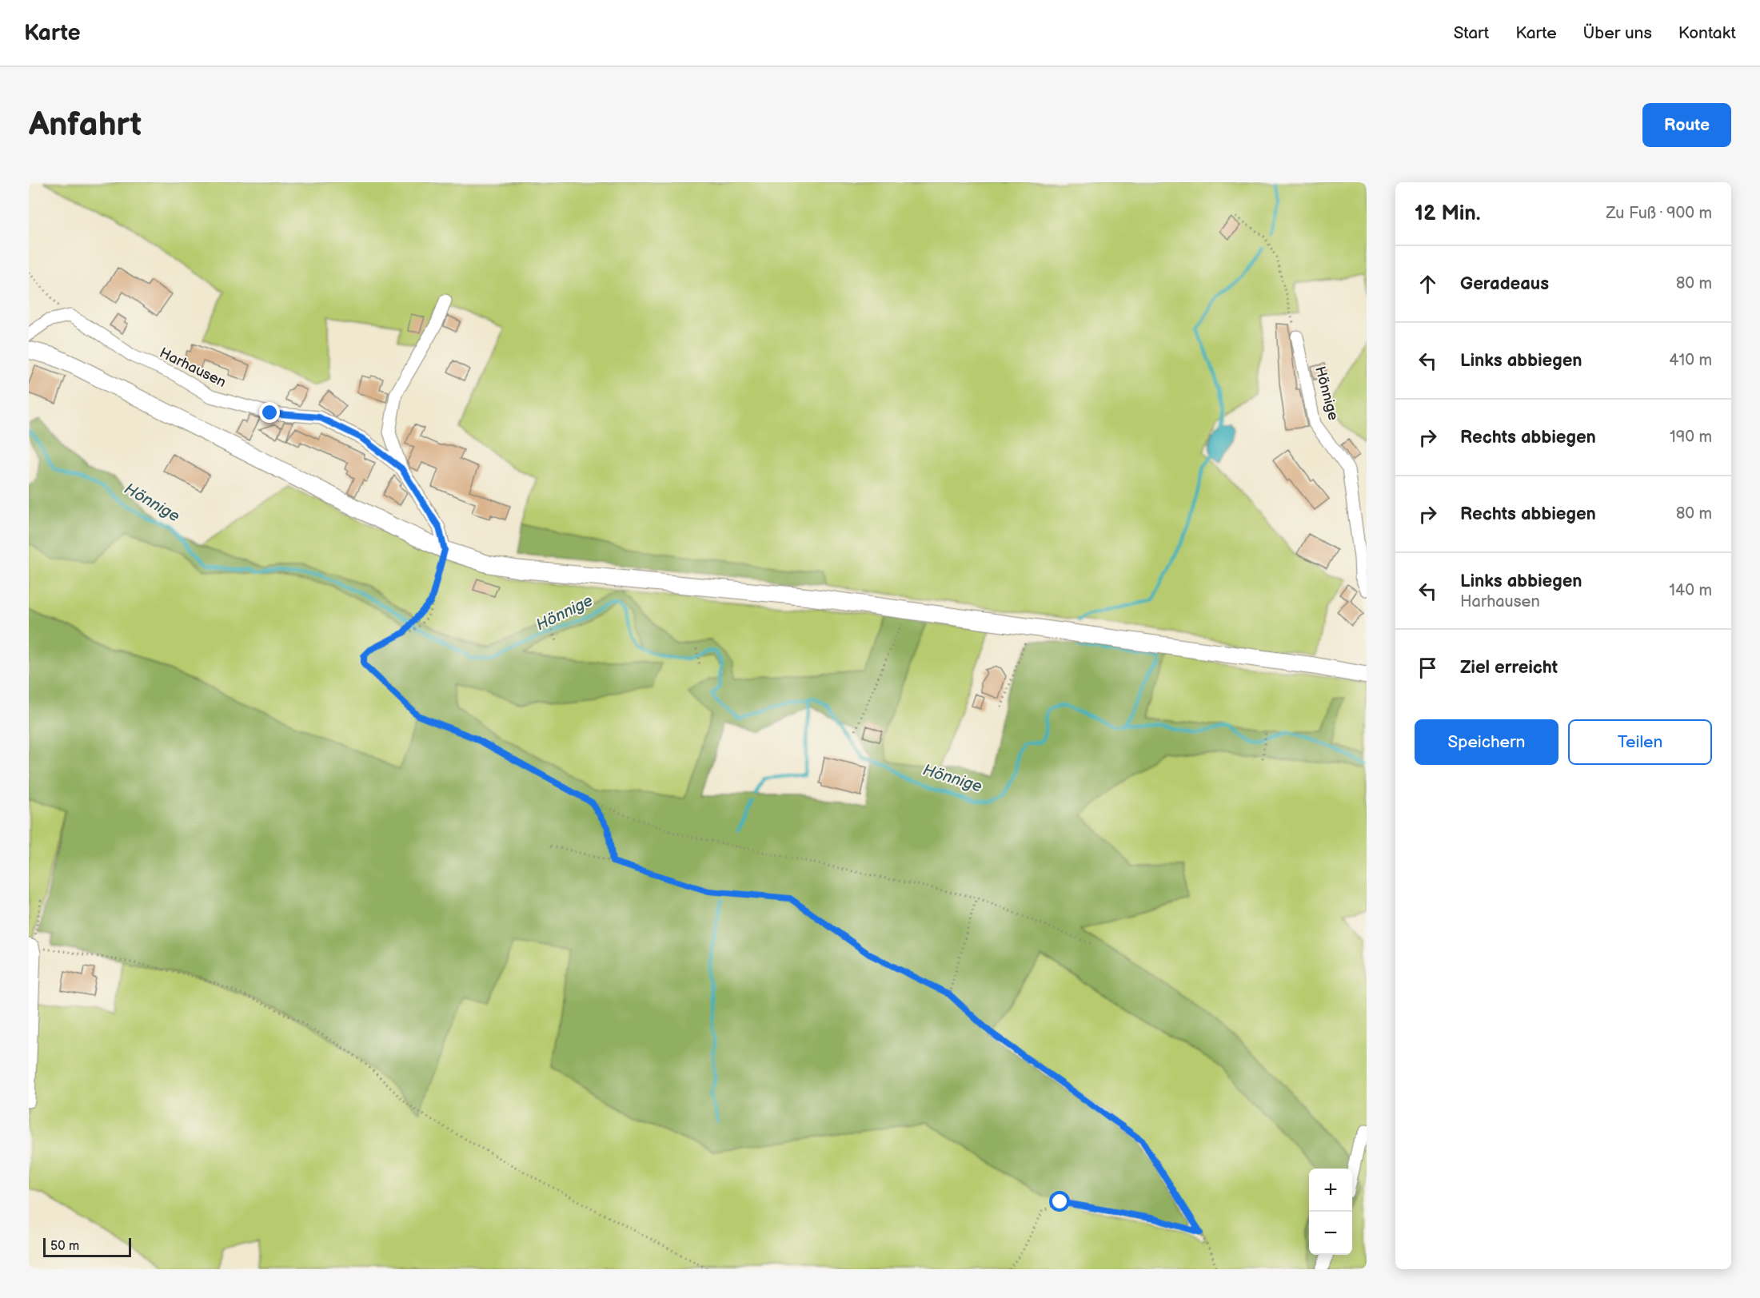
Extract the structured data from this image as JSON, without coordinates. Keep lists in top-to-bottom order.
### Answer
{
  "streets": {
    "street": ["Harhausen", "Hönnige"]
  },
  "water": ["Hönnige"],
  "scale_bar": "50 m",
  "page": {
    "header": "Karte",
    "nav": [
      "Start",
      "Karte",
      "Über uns",
      "Kontakt"
    ],
    "buttons": [
      "Route",
      ["Speichern", "Teilen"]
    ],
    "title": "Anfahrt",
    "heading": ["12 Min.", "Zu Fuß · 900 m"],
    "list": [
      ["Geradeaus", "80 m"],
      ["Links abbiegen", "410 m"],
      ["Rechts abbiegen", "190 m"],
      ["Rechts abbiegen", "80 m"],
      ["Links abbiegen", "Harhausen", "140 m"],
      "Ziel erreicht"
    ],
    "map_buttons": ["+", "−"],
    "scale": "50 m"
  }
}
